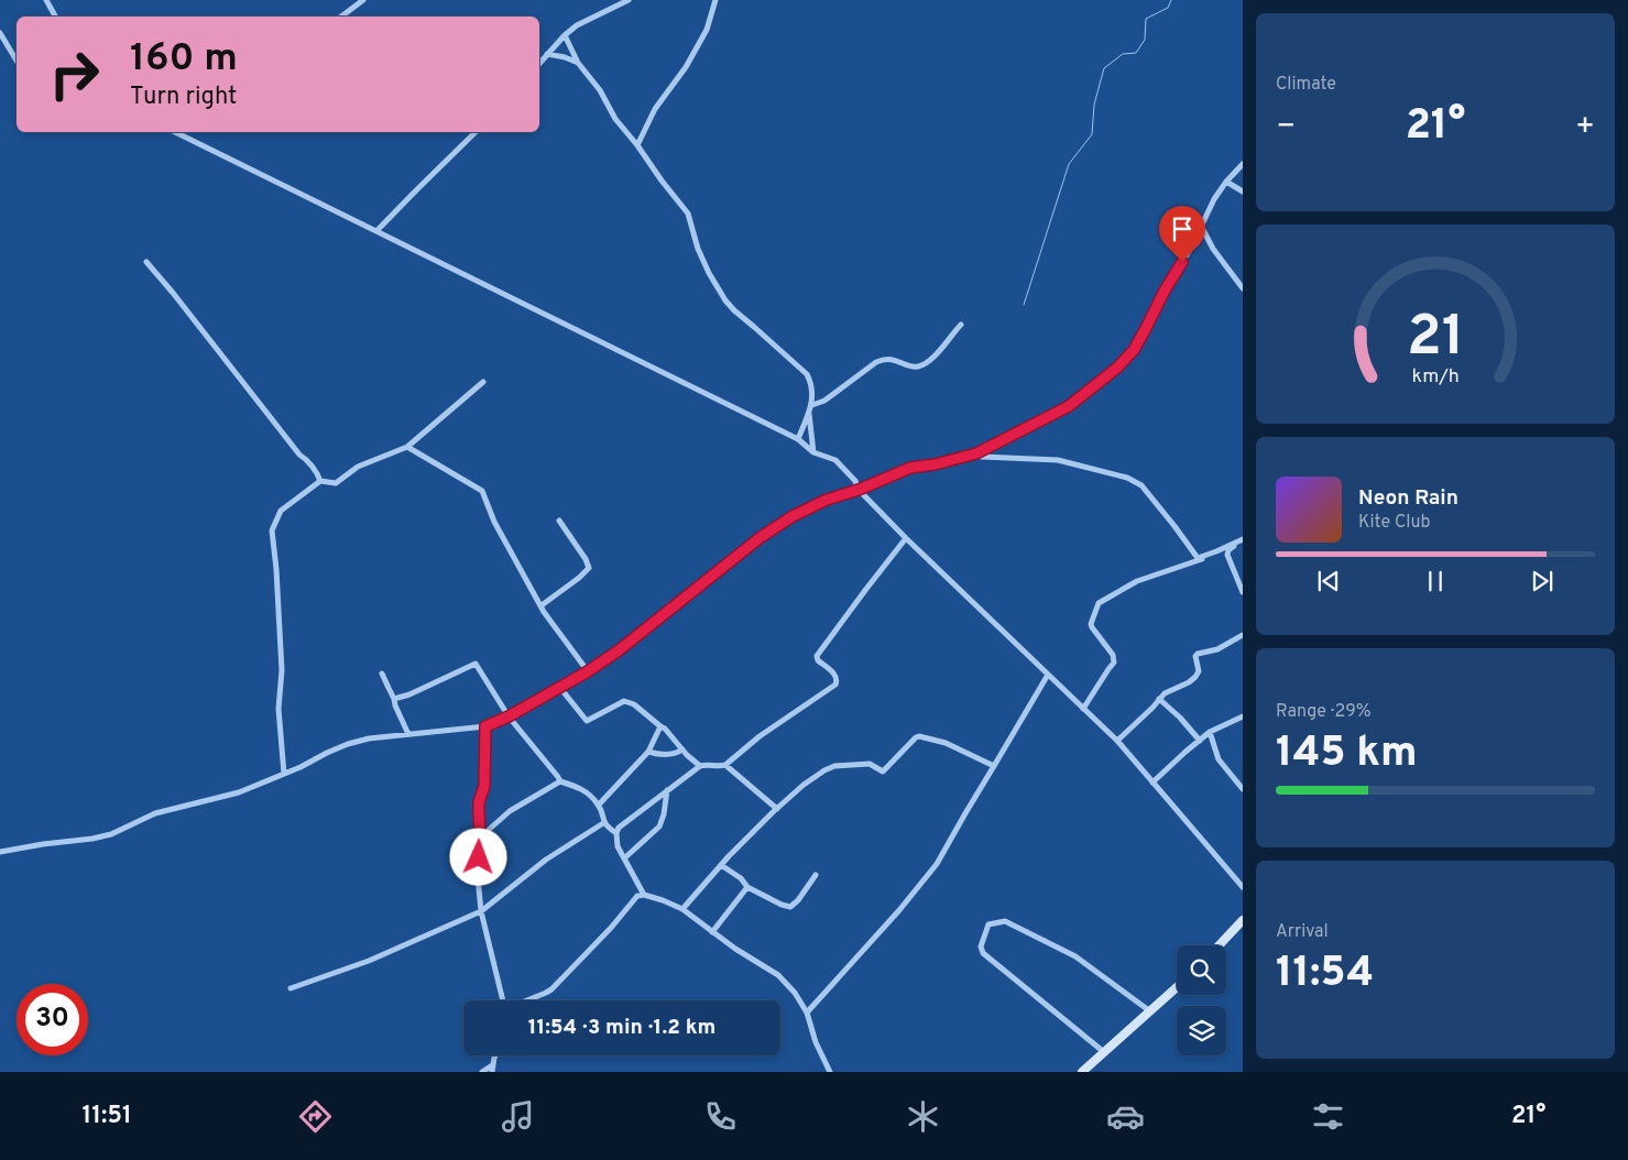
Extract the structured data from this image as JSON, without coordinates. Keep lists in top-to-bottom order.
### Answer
{
  "page": {
    "tile": [
      "Climate",
      ["Range · 29%", "145 km"],
      ["Arrival", "11:54"]
    ],
    "turn": ["160 m", "Turn right"],
    "heat": ["−", "21°", "+"],
    "song": ["Neon Rain", "Kite Club"],
    "limit": "30",
    "trip": "11:54 · 3 min · 1.2 km",
    "tabs": ["11:51", "21°"],
    "gauge": ["21", "km/h"]
  }
}
